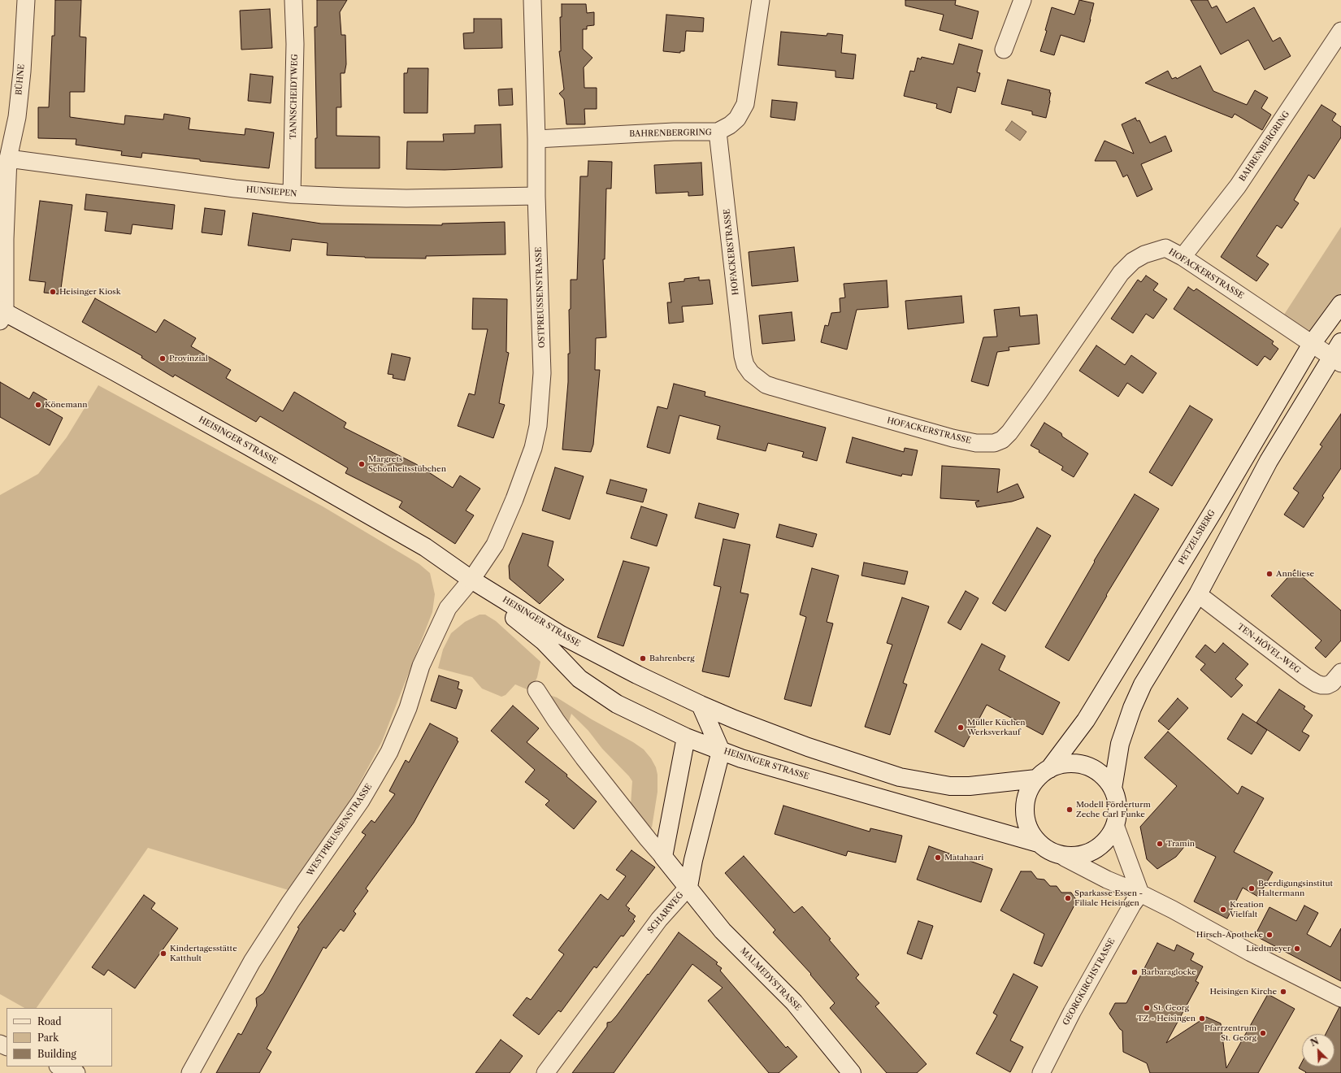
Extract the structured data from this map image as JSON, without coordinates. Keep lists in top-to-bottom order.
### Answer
{
  "streets": {
    "main road": [
      "HEISINGER STRASSE",
      "PETZELSBERG",
      "SCHARWEG",
      "MALMEDYSTRASSE"
    ],
    "street": [
      "BÜHNE",
      "TANNSCHEIDTWEG",
      "BAHRENBERGRING",
      "HUNSIEPEN",
      "HOFACKERSTRASSE",
      "OSTPREUSSENSTRASSE",
      "TEN-HÖVEL-WEG",
      "WESTPREUSSENSTRASSE",
      "GEORGKIRCHSTRASSE"
    ]
  },
  "crossings": [
    ["BÜHNE", "HUNSIEPEN"],
    ["BÜHNE", "HEISINGER STRASSE"],
    ["TANNSCHEIDTWEG", "HUNSIEPEN"],
    ["BAHRENBERGRING", "HOFACKERSTRASSE"],
    ["BAHRENBERGRING", "OSTPREUSSENSTRASSE"],
    ["HUNSIEPEN", "OSTPREUSSENSTRASSE"],
    ["HOFACKERSTRASSE", "PETZELSBERG"],
    ["OSTPREUSSENSTRASSE", "HEISINGER STRASSE"],
    ["OSTPREUSSENSTRASSE", "WESTPREUSSENSTRASSE"],
    ["HEISINGER STRASSE", "PETZELSBERG"],
    ["HEISINGER STRASSE", "WESTPREUSSENSTRASSE"],
    ["HEISINGER STRASSE", "SCHARWEG"],
    ["SCHARWEG", "MALMEDYSTRASSE"]
  ],
  "places": [
    "Heisinger Kiosk",
    "Provinzial",
    "Könemann",
    "Margrets Schönheitsstübchen",
    "Anneliese",
    "Bahrenberg",
    "Müller Küchen Werksverkauf",
    "Modell Förderturm Zeche Carl Funke",
    "Tramin",
    "Matahaari",
    "Beerdigungsinstitut Haltermann",
    "Sparkasse Essen - Filiale Heisingen",
    "Kreation Vielfalt",
    "Hirsch-Apotheke",
    "Liedtmeyer",
    "Kindertagesstätte Katthult",
    "Barbaraglocke",
    "Heisingen Kirche",
    "St. Georg",
    "TZ - Heisingen",
    "Pfarrzentrum St. Georg"
  ],
  "legend": ["Road", "Park", "Building"],
  "north": "top left"
}
